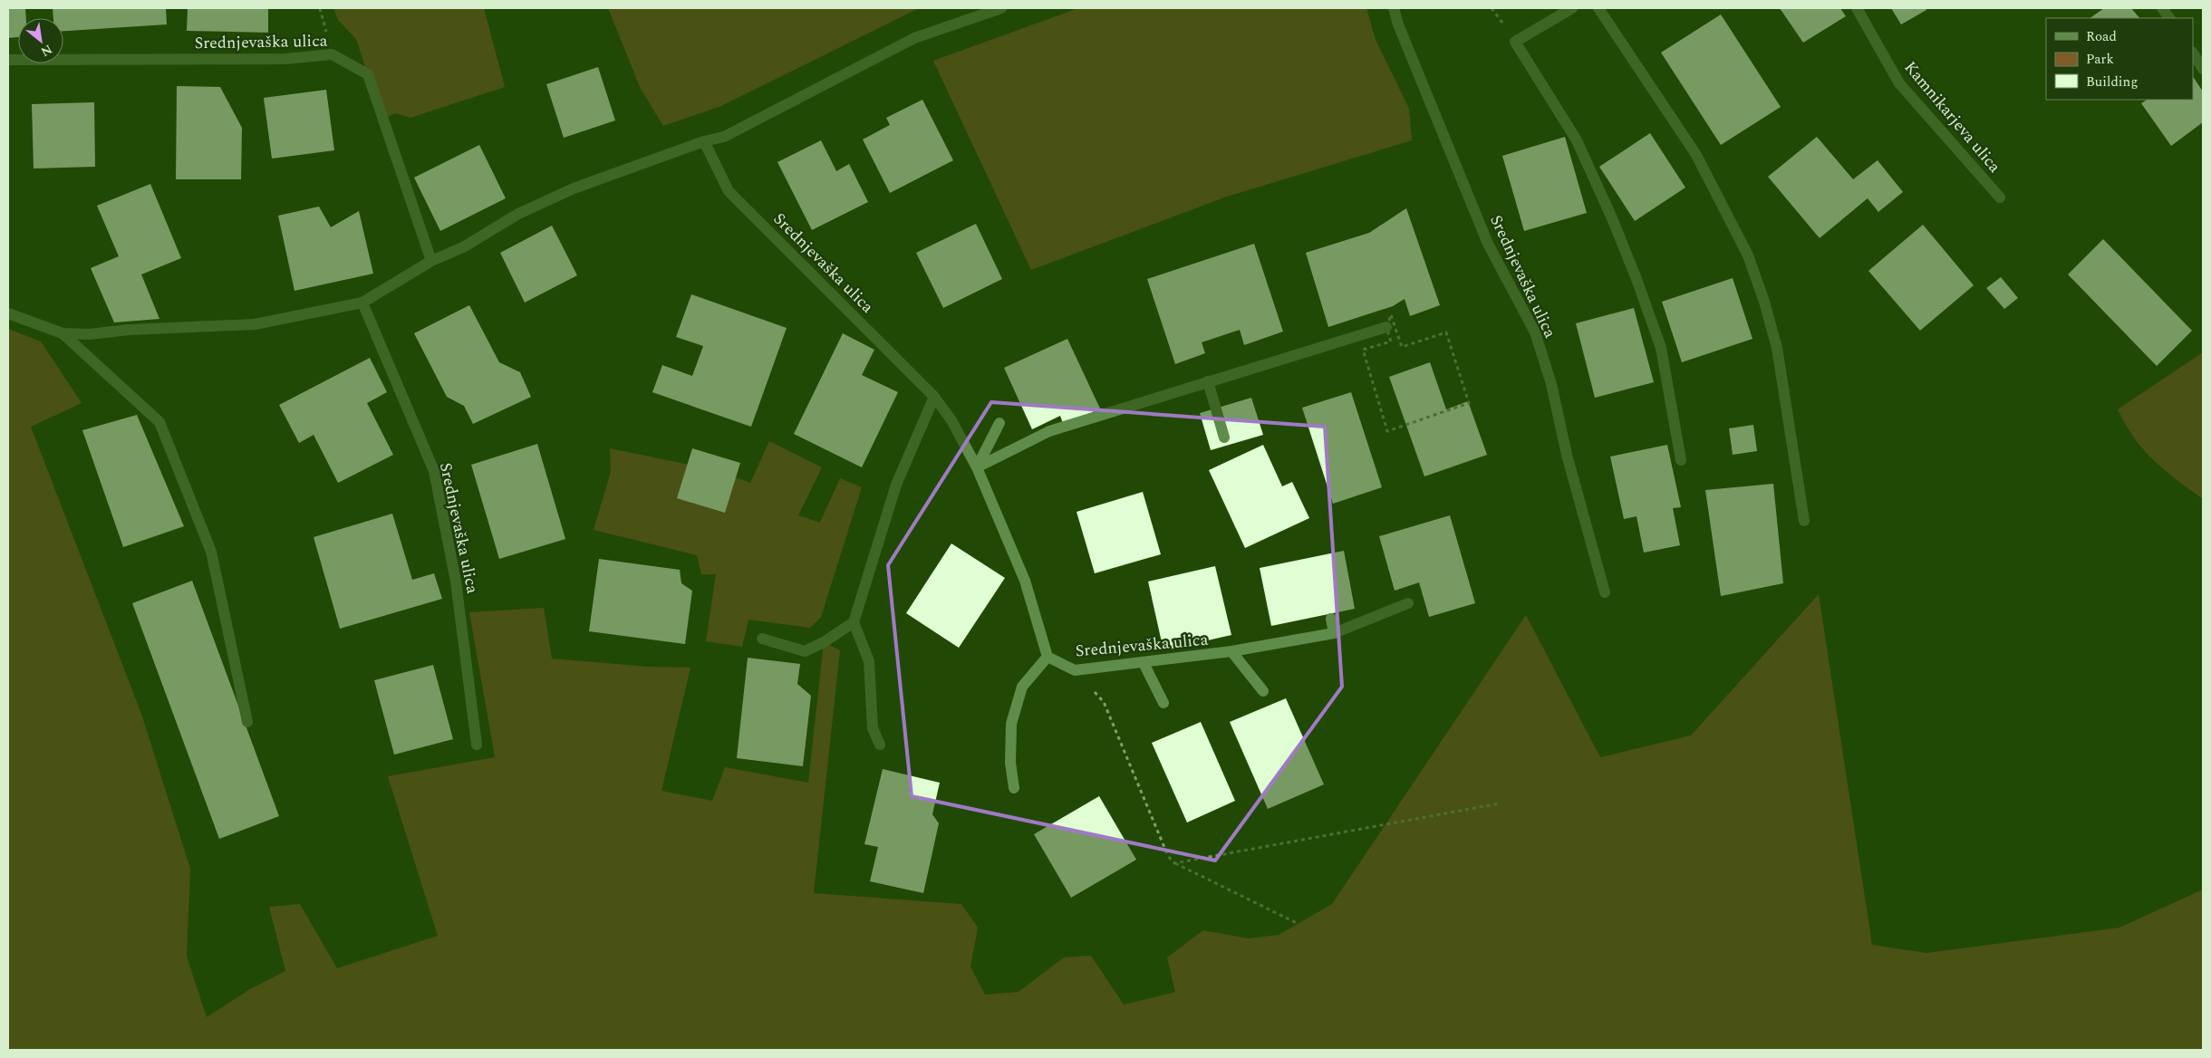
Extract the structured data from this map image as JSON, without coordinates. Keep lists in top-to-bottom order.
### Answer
{
  "streets": {
    "street": ["Srednjevaška ulica", "Kamnikarjeva ulica"]
  },
  "legend": ["Road", "Park", "Building"],
  "north": "bottom right"
}
